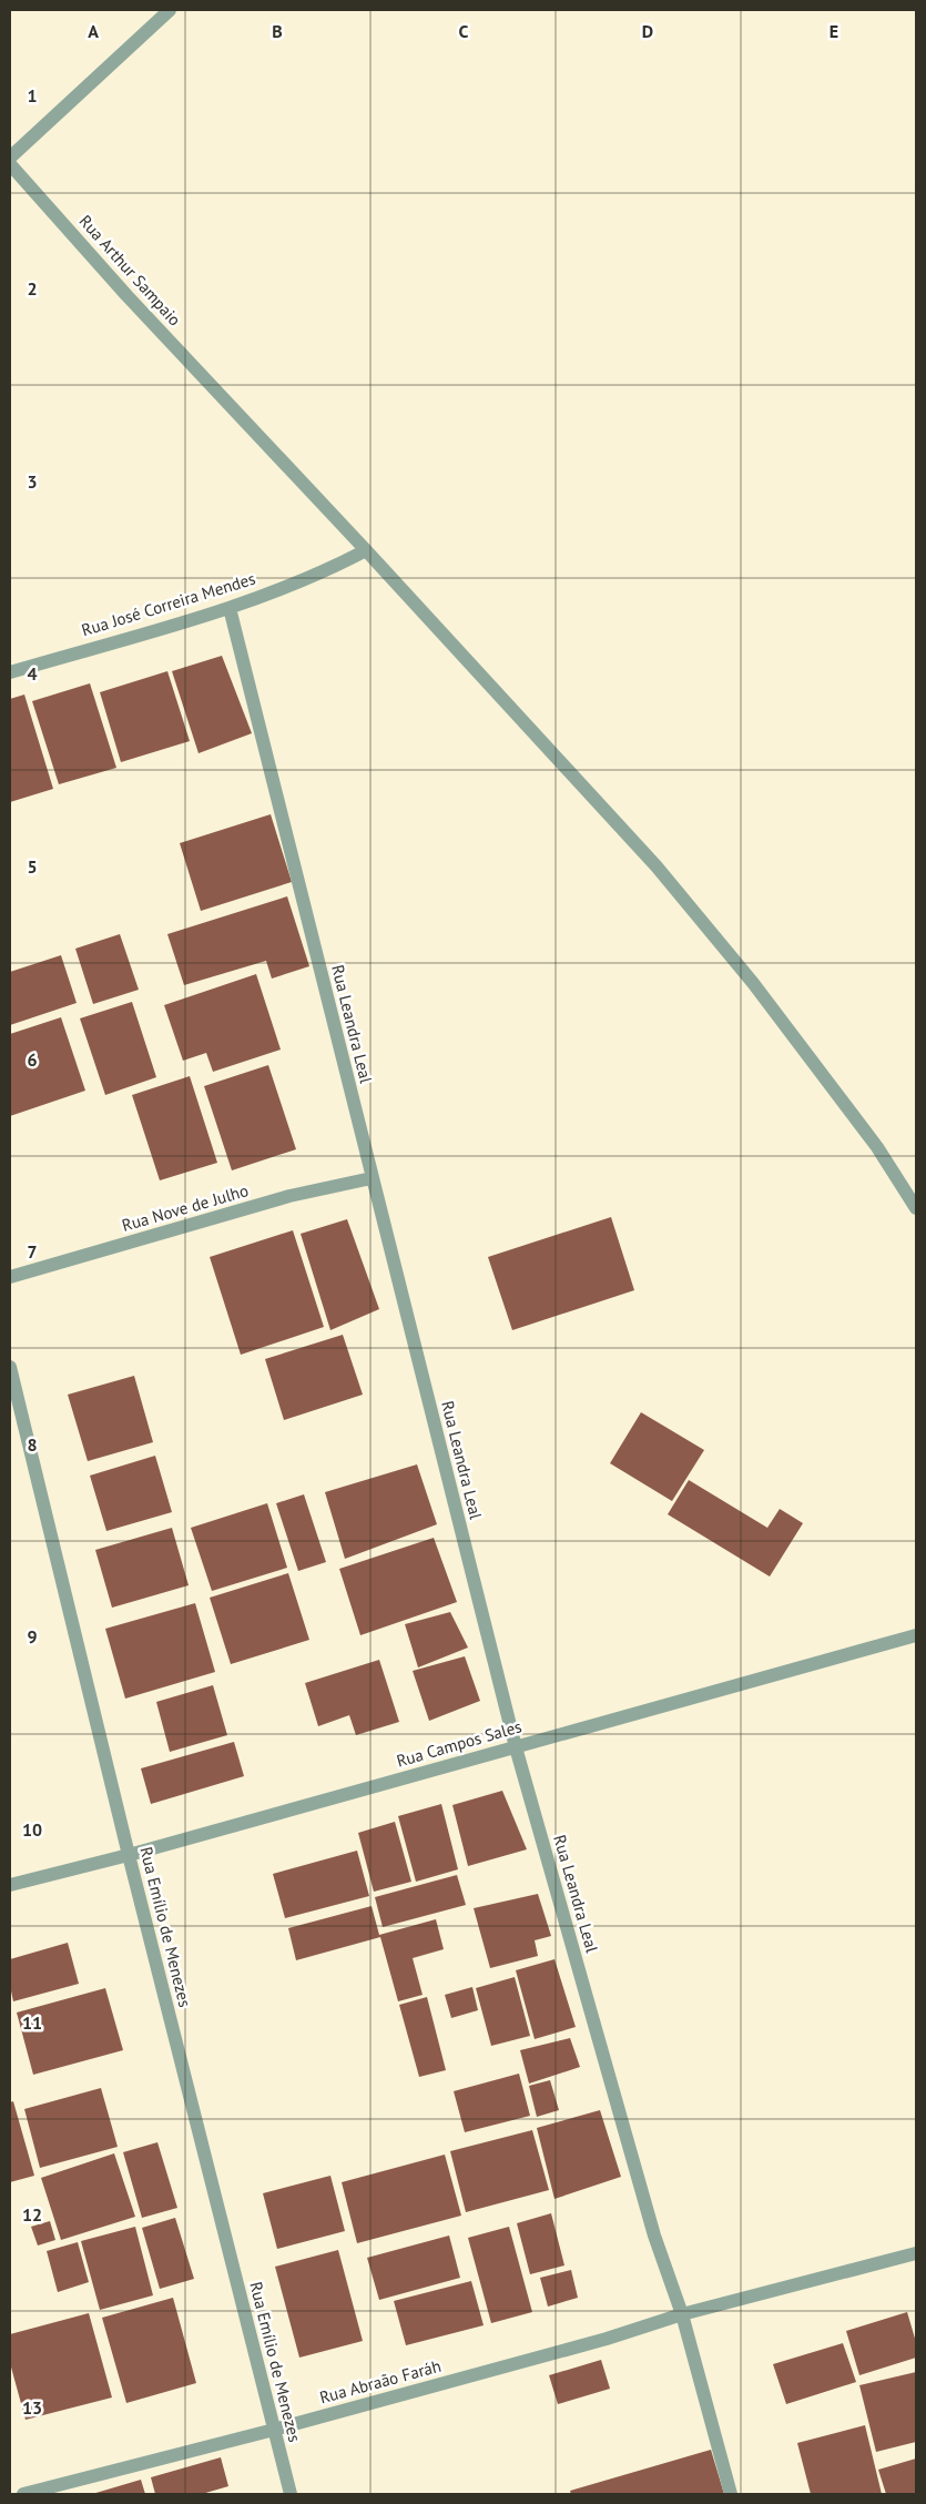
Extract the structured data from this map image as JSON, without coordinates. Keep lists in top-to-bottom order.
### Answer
{
  "streets": {
    "street": [
      "Rua Arthur Sampaio",
      "Rua José Correira Mendes",
      "Rua Leandra Leal",
      "Rua Nove de Julho",
      "Rua Campos Sales",
      "Rua Emílio de Menezes",
      "Rua Abraão Faráh"
    ]
  },
  "crossings": [
    ["Rua Arthur Sampaio", "Rua José Correira Mendes"],
    ["Rua José Correira Mendes", "Rua Leandra Leal"],
    ["Rua Leandra Leal", "Rua Nove de Julho"],
    ["Rua Leandra Leal", "Rua Campos Sales"],
    ["Rua Leandra Leal", "Rua Abraão Faráh"],
    ["Rua Campos Sales", "Rua Emílio de Menezes"],
    ["Rua Emílio de Menezes", "Rua Abraão Faráh"]
  ],
  "grid": {
    "columns": [
      "A",
      "B",
      "C",
      "D",
      "E"
    ],
    "rows": [
      "1",
      "2",
      "3",
      "4",
      "5",
      "6",
      "7",
      "8",
      "9",
      "10",
      "11",
      "12",
      "13"
    ]
  }
}
